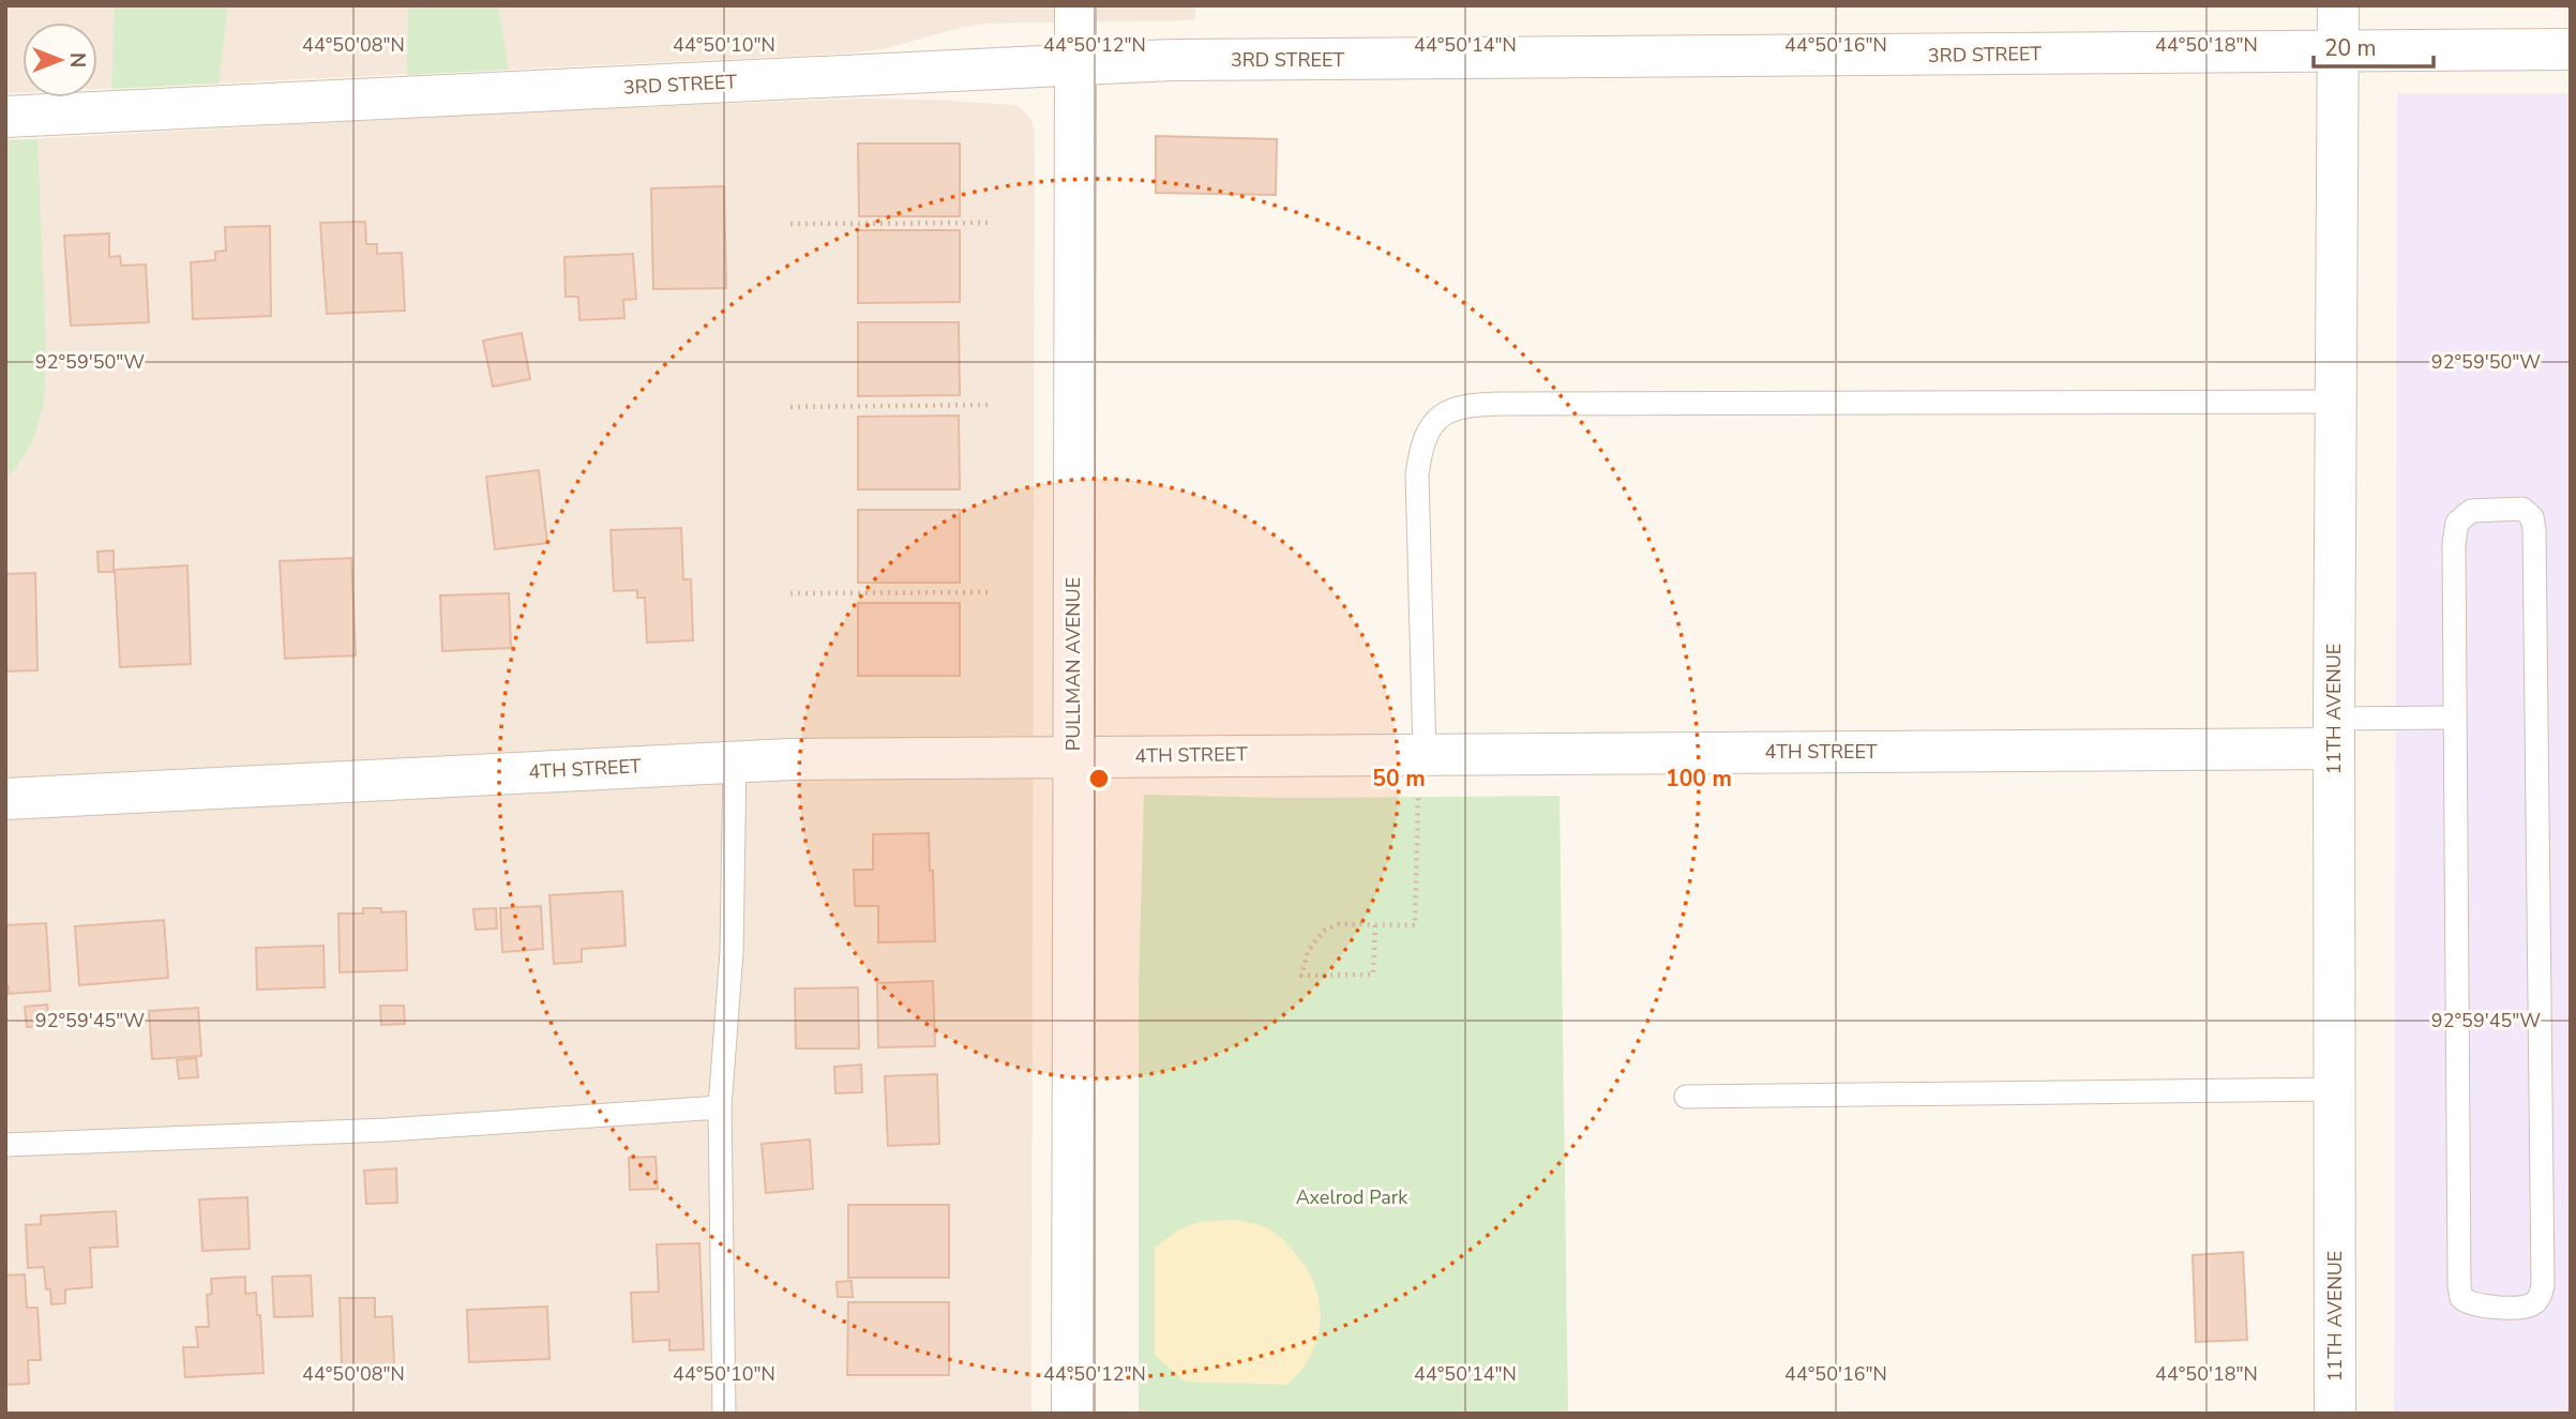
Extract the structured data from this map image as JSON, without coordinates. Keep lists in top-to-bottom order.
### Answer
{
  "streets": {
    "street": [
      "3RD STREET",
      "PULLMAN AVENUE",
      "11TH AVENUE",
      "4TH STREET"
    ]
  },
  "crossings": [
    ["3RD STREET", "PULLMAN AVENUE"],
    ["3RD STREET", "11TH AVENUE"],
    ["PULLMAN AVENUE", "4TH STREET"],
    ["11TH AVENUE", "4TH STREET"]
  ],
  "parks": ["Axelrod Park"],
  "scale_bar": "20 m",
  "north": "right",
  "coordinates": [
    "44°50'08\"N",
    "44°50'10\"N",
    "44°50'12\"N",
    "44°50'14\"N",
    "44°50'16\"N",
    "44°50'18\"N",
    "92°59'50\"W",
    "92°59'45\"W"
  ],
  "rings": ["50 m", "100 m"]
}
